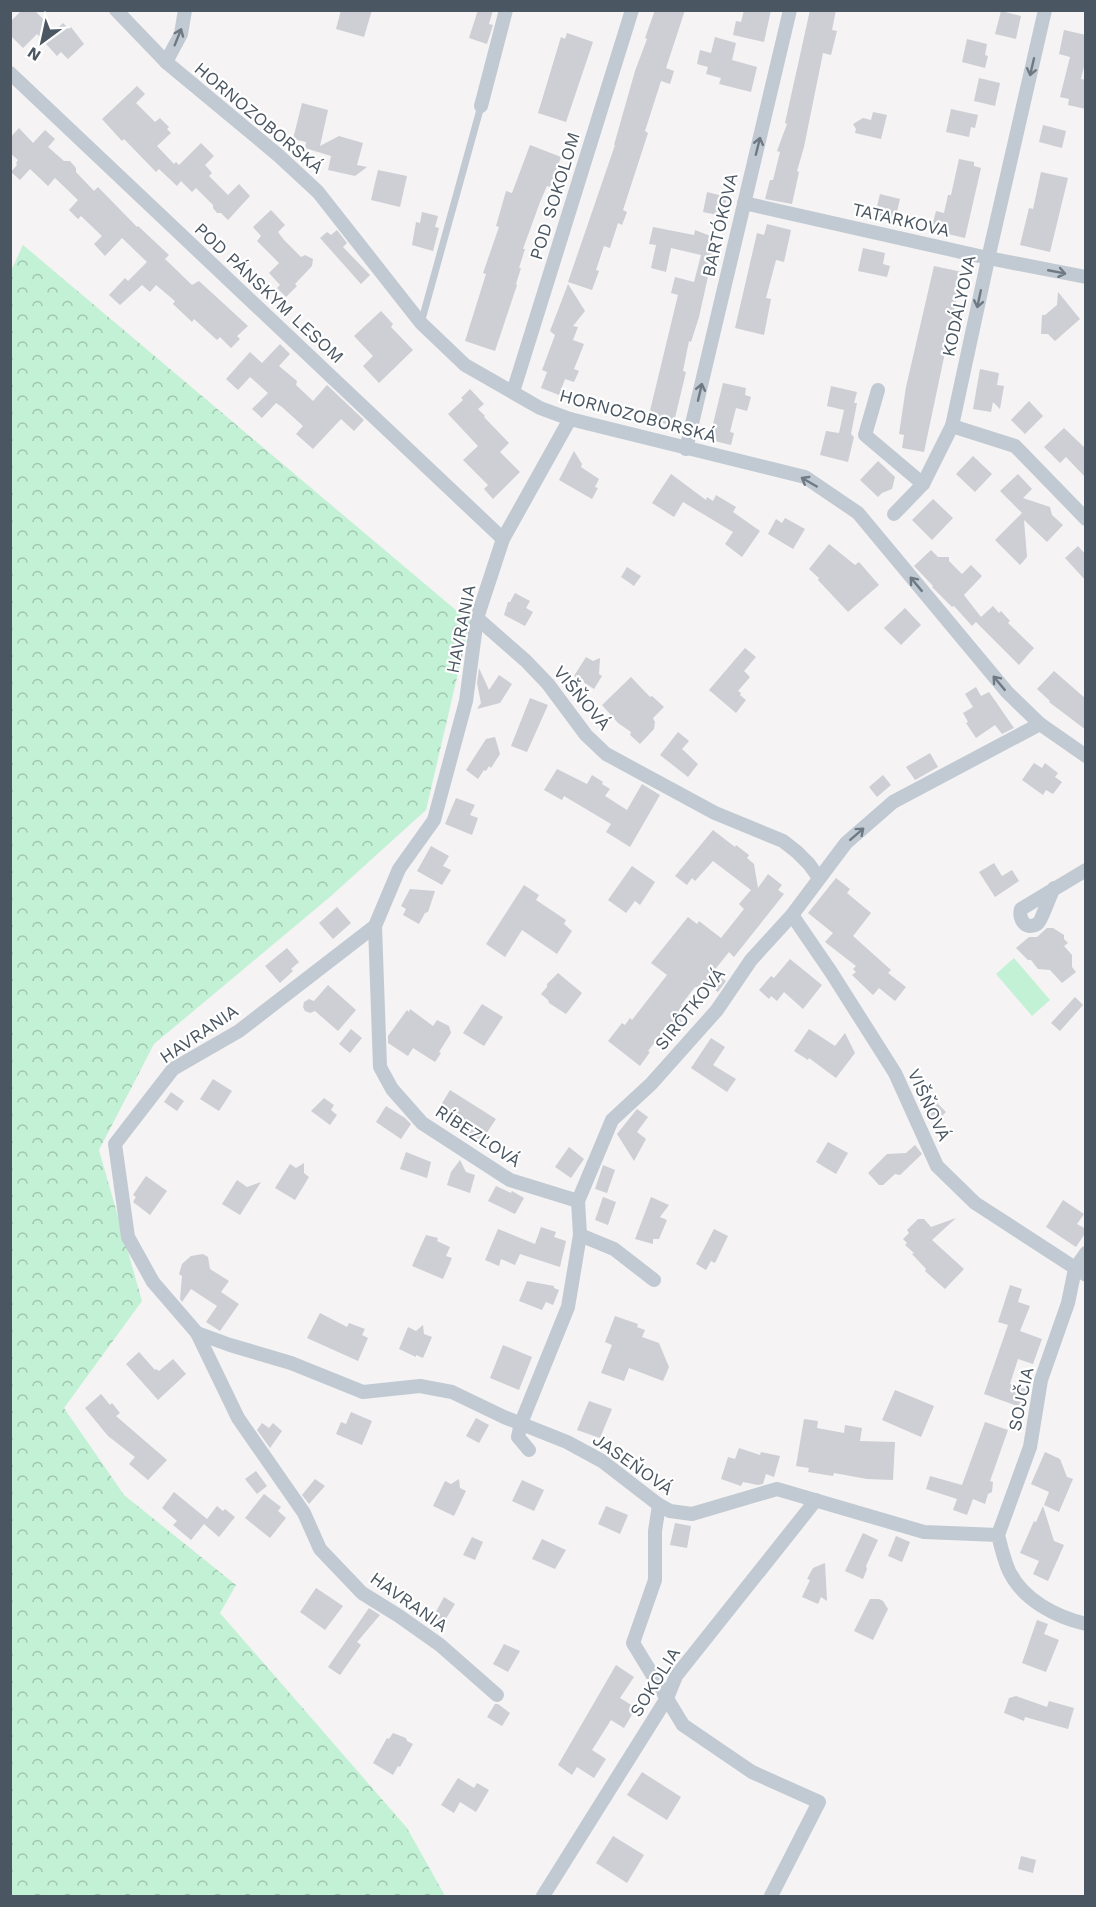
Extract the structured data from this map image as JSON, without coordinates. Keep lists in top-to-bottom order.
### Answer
{
  "streets": {
    "street": [
      "HORNOZOBORSKÁ",
      "POD SOKOLOM",
      "TATARKOVA",
      "BARTÓKOVA",
      "POD PÁNSKYM LESOM",
      "KODÁLYOVA",
      "HAVRANIA",
      "VIŠŇOVÁ",
      "SIRÔTKOVÁ",
      "RÍBEZĽOVÁ",
      "SOJČIA",
      "JASEŇOVÁ",
      "SOKOLIA"
    ]
  },
  "crossings": [
    ["HORNOZOBORSKÁ", "POD SOKOLOM"],
    ["HORNOZOBORSKÁ", "BARTÓKOVA"],
    ["HORNOZOBORSKÁ", "HAVRANIA"],
    ["HORNOZOBORSKÁ", "SIRÔTKOVÁ"],
    ["TATARKOVA", "BARTÓKOVA"],
    ["TATARKOVA", "KODÁLYOVA"],
    ["POD PÁNSKYM LESOM", "HAVRANIA"],
    ["HAVRANIA", "VIŠŇOVÁ"],
    ["HAVRANIA", "RÍBEZĽOVÁ"],
    ["HAVRANIA", "JASEŇOVÁ"],
    ["VIŠŇOVÁ", "SIRÔTKOVÁ"],
    ["VIŠŇOVÁ", "SOJČIA"],
    ["SIRÔTKOVÁ", "RÍBEZĽOVÁ"],
    ["SIRÔTKOVÁ", "JASEŇOVÁ"],
    ["SOJČIA", "JASEŇOVÁ"],
    ["JASEŇOVÁ", "SOKOLIA"]
  ],
  "one_way": ["HORNOZOBORSKÁ", "BARTÓKOVA", "KODÁLYOVA"],
  "north": "bottom left"
}
